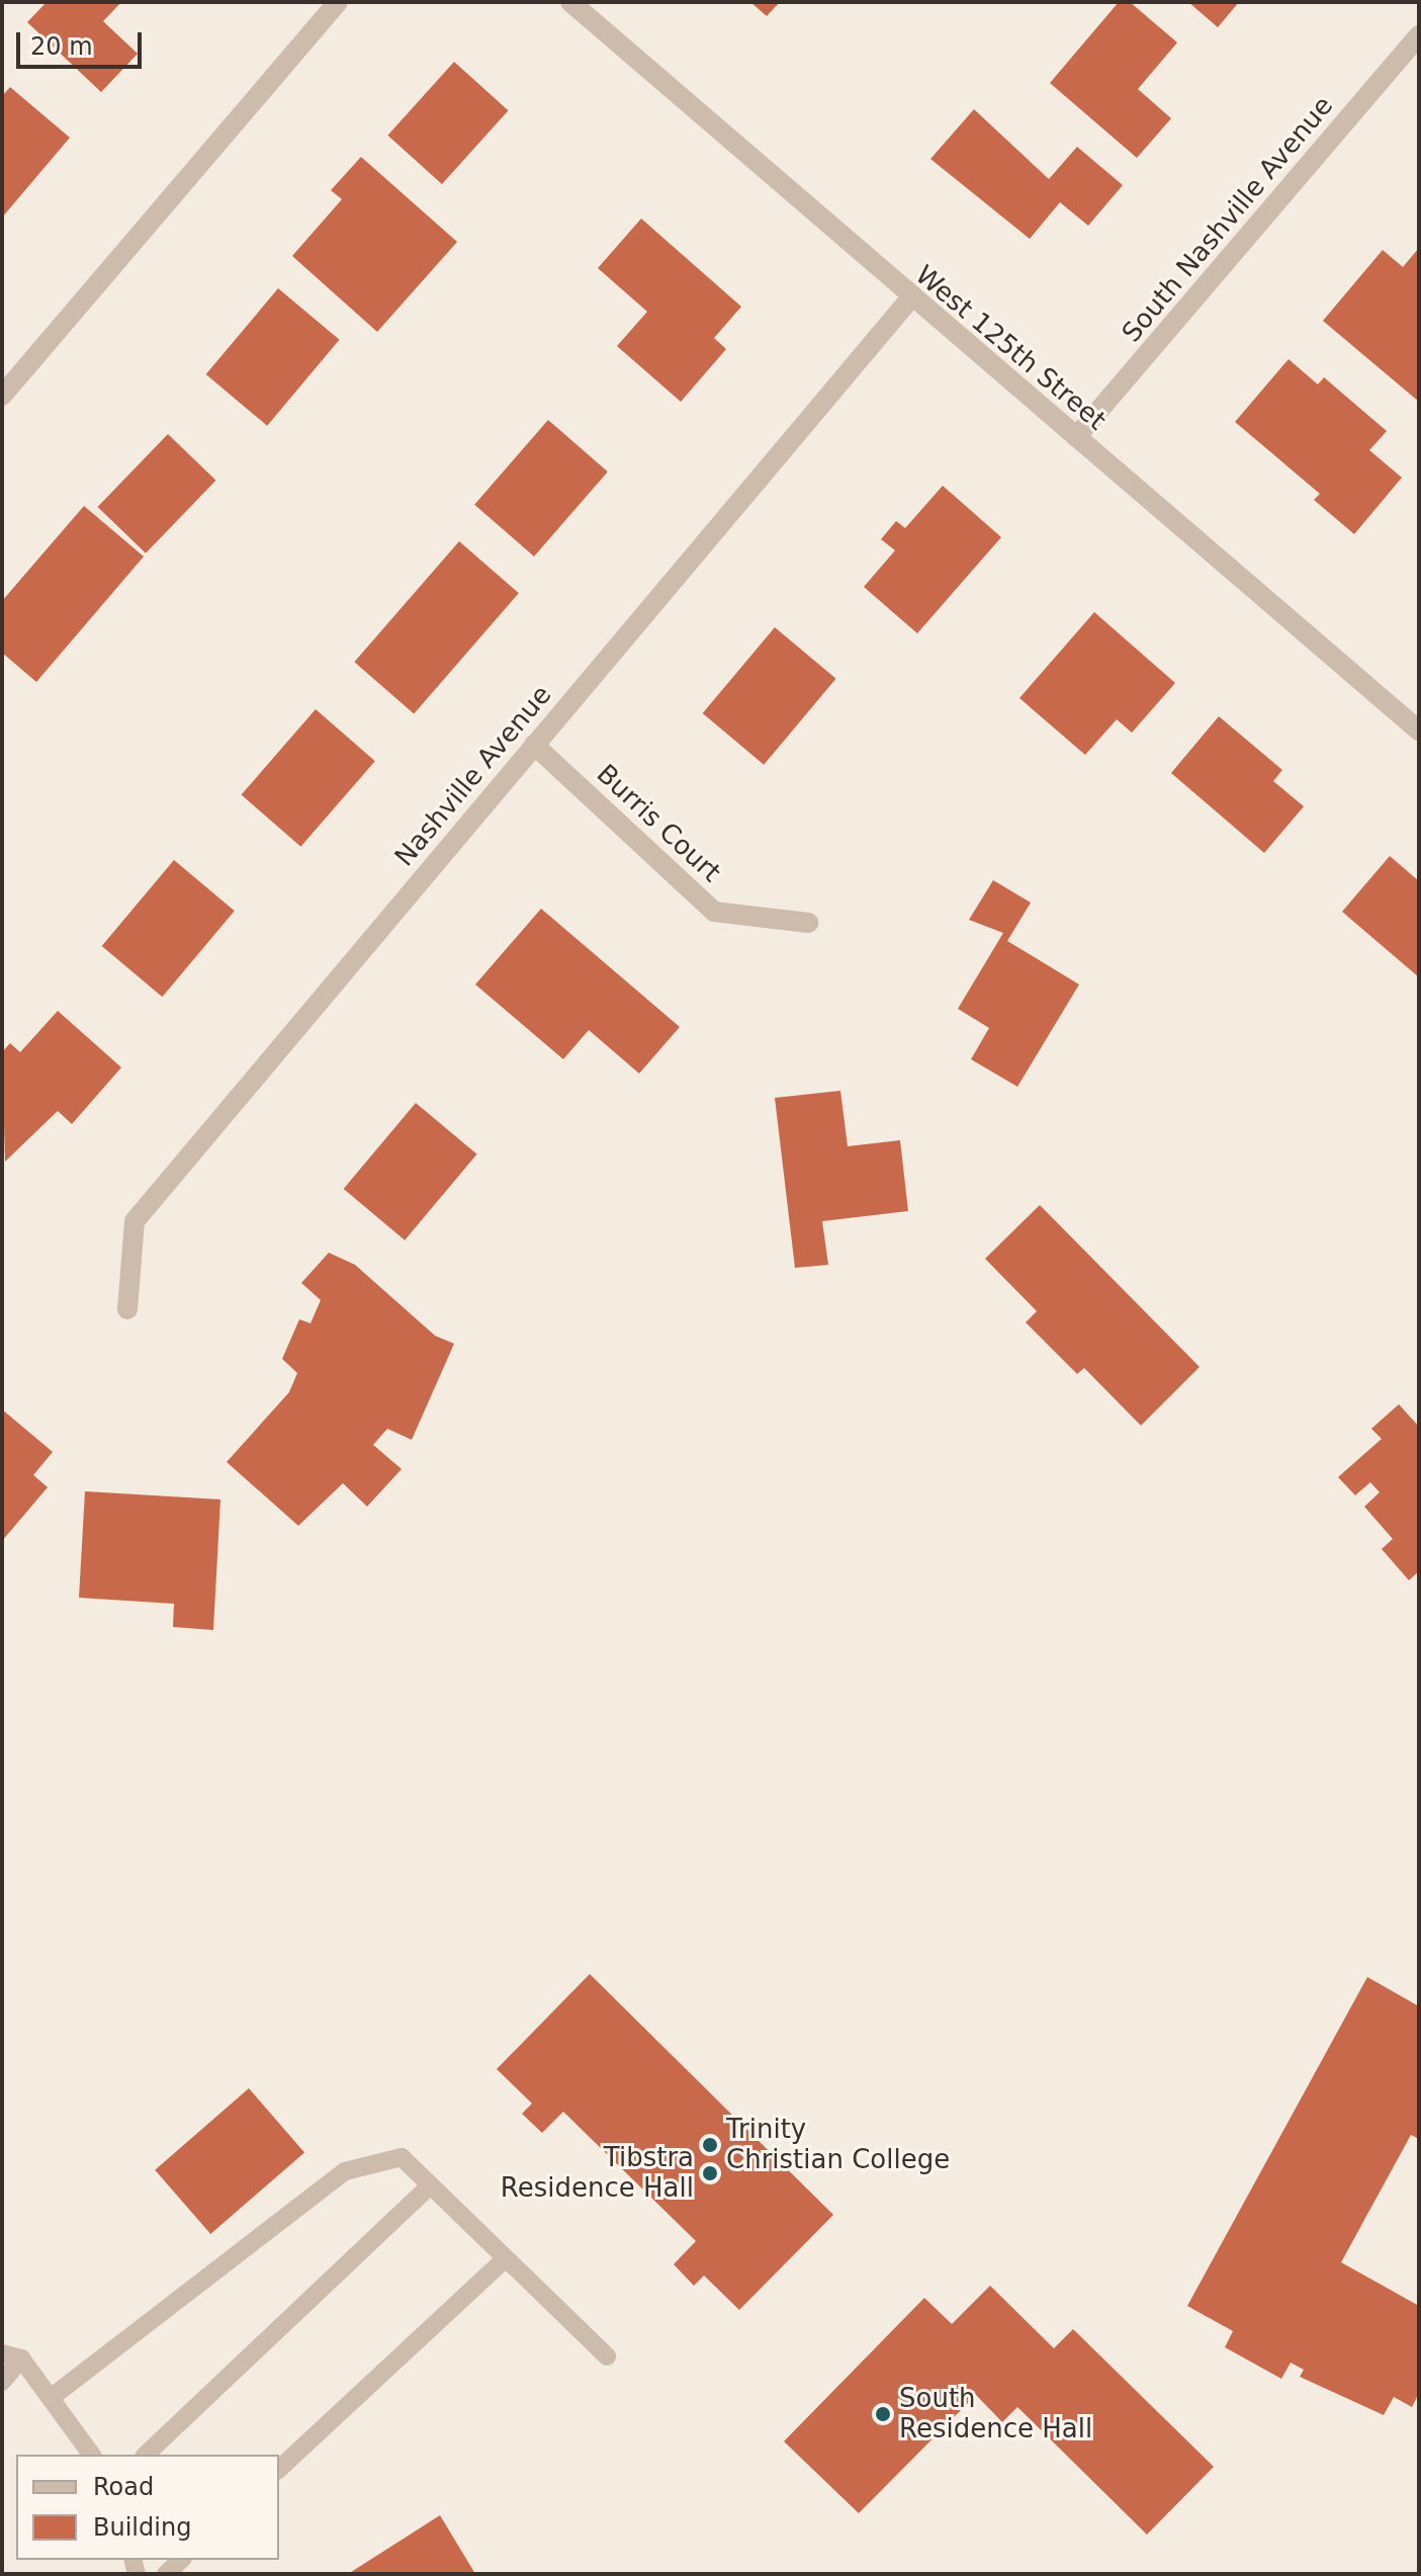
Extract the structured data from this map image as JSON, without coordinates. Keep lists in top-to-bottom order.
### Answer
{
  "streets": {
    "street": [
      "South Nashville Avenue",
      "West 125th Street",
      "Nashville Avenue",
      "Burris Court"
    ]
  },
  "crossings": [
    ["South Nashville Avenue", "West 125th Street"],
    ["West 125th Street", "Nashville Avenue"],
    ["Nashville Avenue", "Burris Court"]
  ],
  "places": ["Trinity Christian College", "Tibstra Residence Hall", "South Residence Hall"],
  "legend": ["Road", "Building"],
  "scale_bar": "20 m"
}
